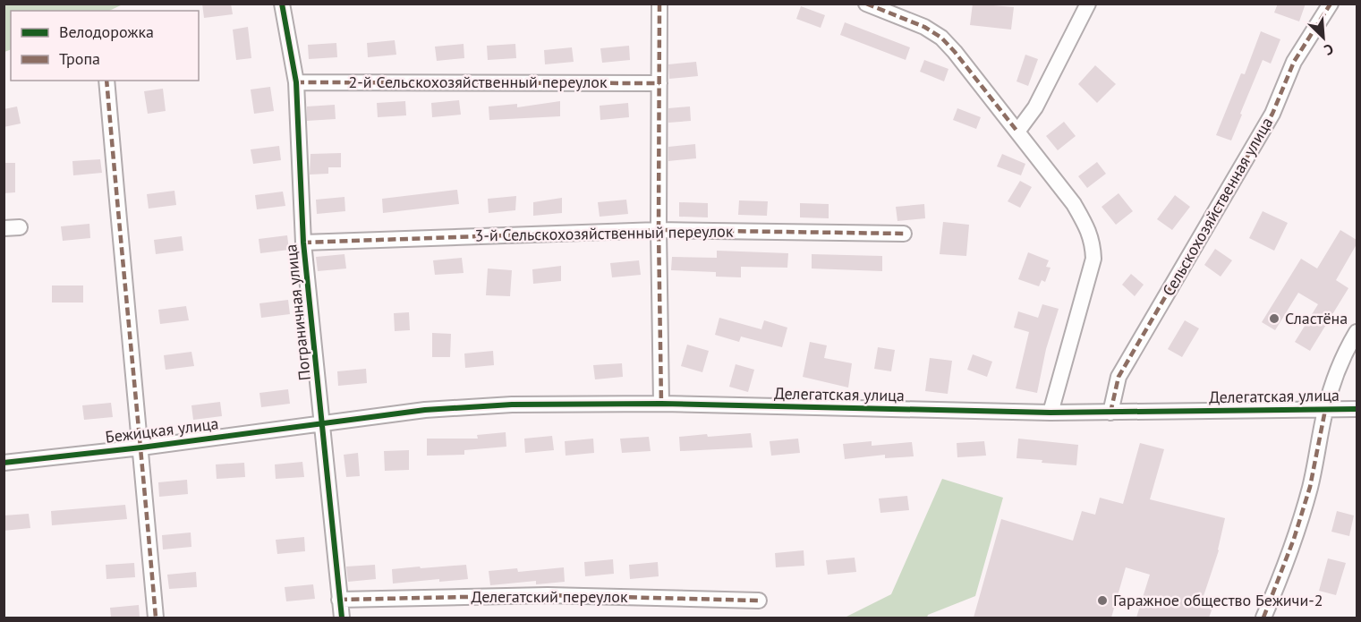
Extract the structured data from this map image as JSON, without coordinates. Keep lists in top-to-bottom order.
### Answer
{
  "streets": {
    "street": [
      "2-й Сельскохозяйственный переулок",
      "Сельскохозяйственная улица",
      "3-й Сельскохозяйственный переулок",
      "Пограничная улица",
      "Делегатская улица",
      "Бежицкая улица",
      "Делегатский переулок"
    ]
  },
  "crossings": [
    ["2-й Сельскохозяйственный переулок", "Пограничная улица"],
    ["Сельскохозяйственная улица", "Делегатская улица"],
    ["3-й Сельскохозяйственный переулок", "Пограничная улица"],
    ["Пограничная улица", "Делегатская улица"],
    ["Пограничная улица", "Бежицкая улица"],
    ["Пограничная улица", "Делегатский переулок"],
    ["Делегатская улица", "Бежицкая улица"]
  ],
  "places": ["Сластёна", "Гаражное общество Бежичи-2"],
  "legend": ["Велодорожка", "Тропа"],
  "north": "bottom right"
}
